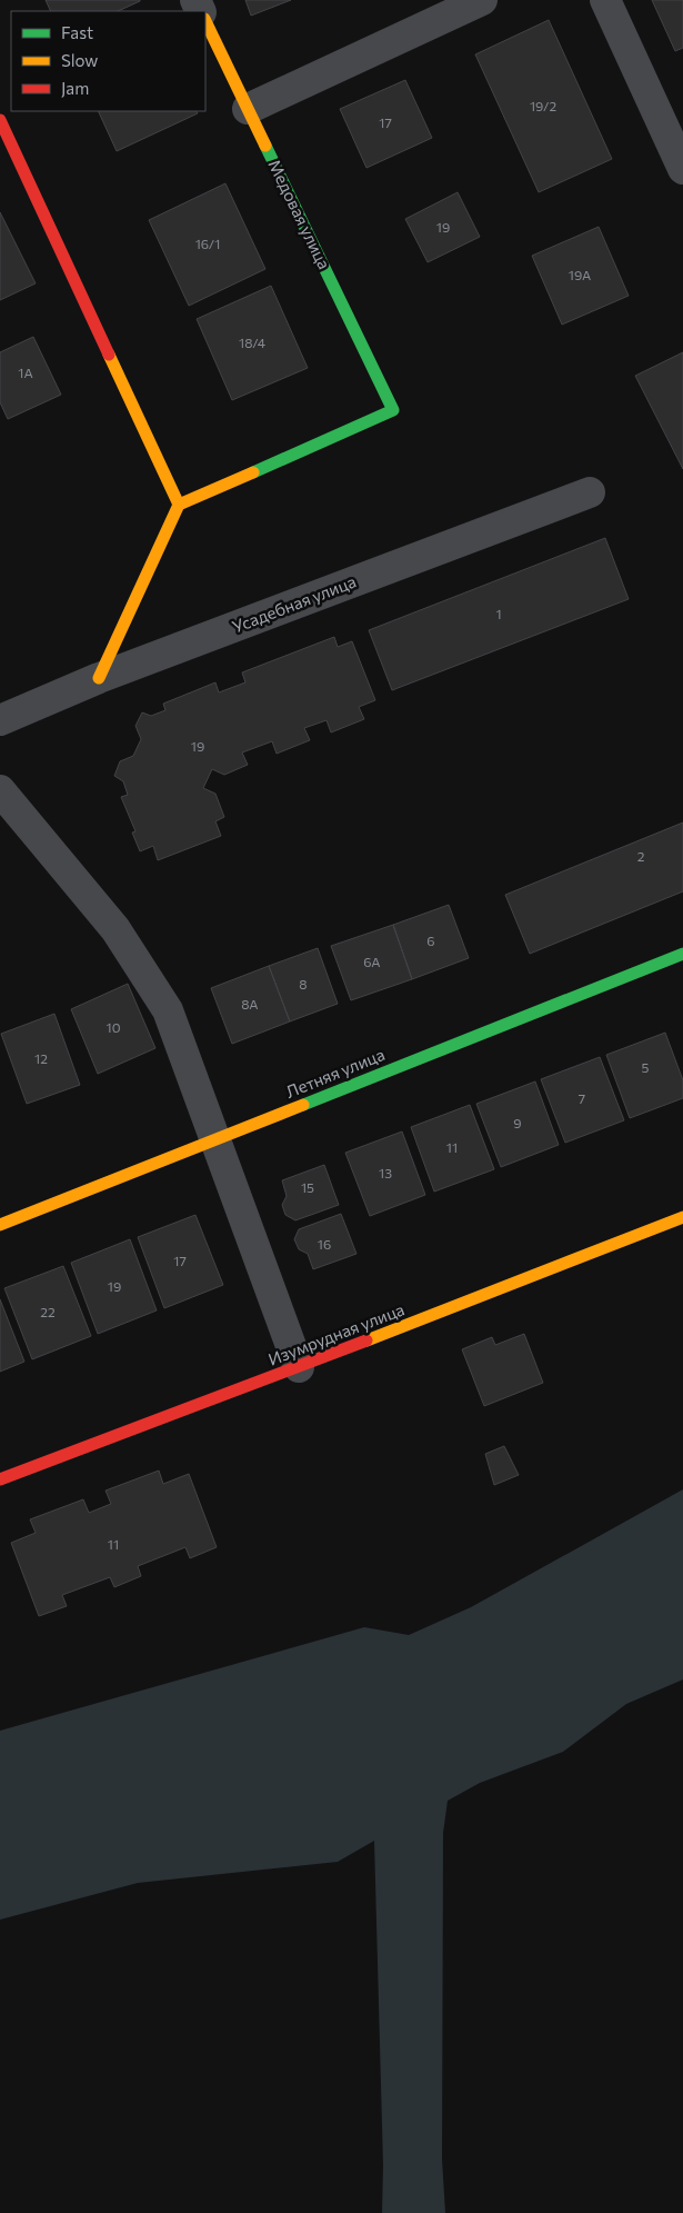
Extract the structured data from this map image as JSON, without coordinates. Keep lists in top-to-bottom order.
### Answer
{
  "streets": {
    "street": [
      "Медовая улица",
      "Усадебная улица",
      "Летняя улица",
      "Изумрудная улица"
    ]
  },
  "house_numbers": [
    "19/2",
    "17",
    "19",
    "16/1",
    "19А",
    "18/4",
    "1А",
    "1",
    "19",
    "2",
    "6",
    "6А",
    "8",
    "8А",
    "10",
    "12",
    "5",
    "7",
    "9",
    "11",
    "13",
    "15",
    "16",
    "17",
    "19",
    "22",
    "11"
  ],
  "legend": ["Fast", "Slow", "Jam"]
}
